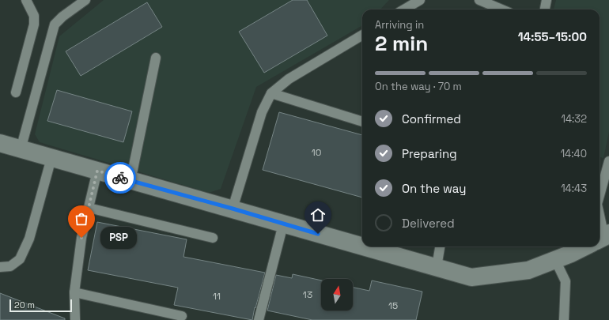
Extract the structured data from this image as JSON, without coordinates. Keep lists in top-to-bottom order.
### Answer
{
  "places": ["PSP"],
  "house_numbers": [
    "10",
    "13",
    "11",
    "15"
  ],
  "scale_bar": "20 m",
  "north": "top",
  "page": {
    "heading": ["2 min", "Arriving in", "14:55–15:00"],
    "bar": "On the way · 70 m",
    "list": [
      ["Confirmed", "14:32"],
      ["Preparing", "14:40"],
      ["On the way", "14:43"],
      "Delivered"
    ],
    "bubble": "PSP",
    "scale": "20 m"
  }
}
